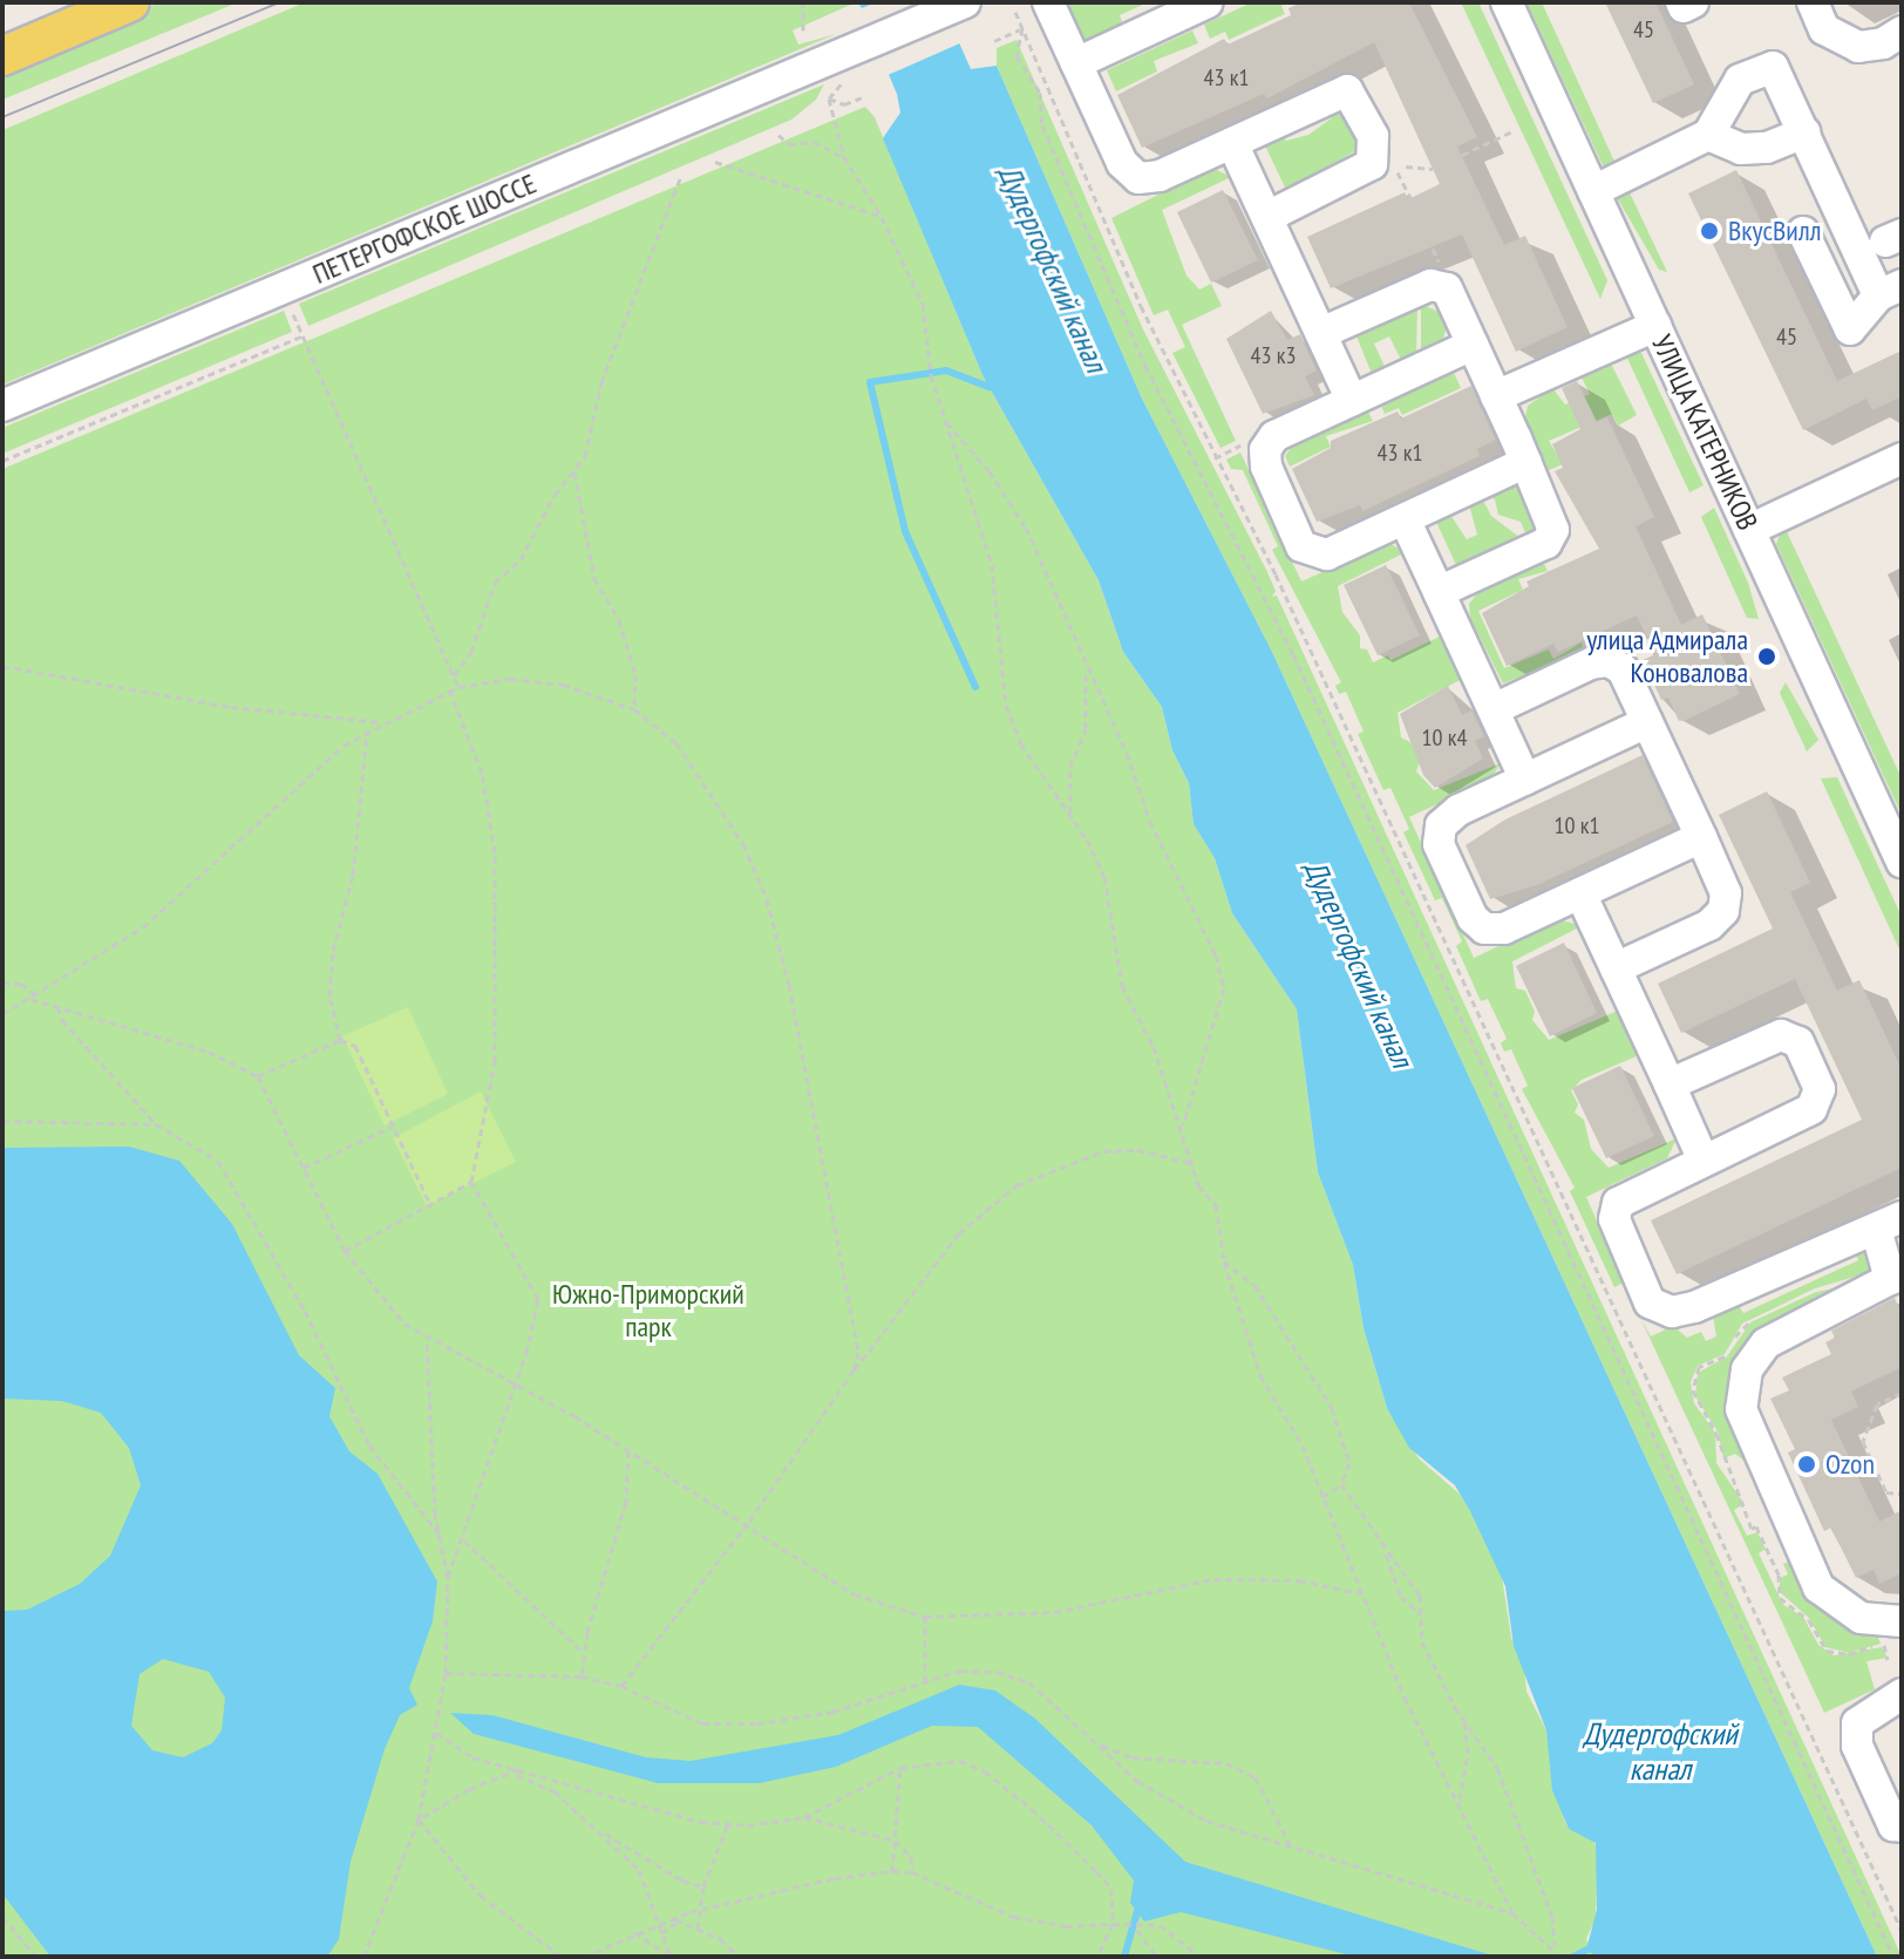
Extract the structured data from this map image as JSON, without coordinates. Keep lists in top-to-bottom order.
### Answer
{
  "streets": {
    "street": ["ПЕТЕРГОФСКОЕ ШОССЕ", "УЛИЦА КАТЕРНИКОВ"]
  },
  "water": ["Дудергофский канал"],
  "parks": ["Южно-Приморский парк"],
  "places": ["ВкусВилл", "улица Адмирала Коновалова", "Ozon"],
  "house_numbers": [
    "45",
    "43 к1",
    "45",
    "43 к3",
    "43 к1",
    "10 к4",
    "10 к1"
  ]
}
